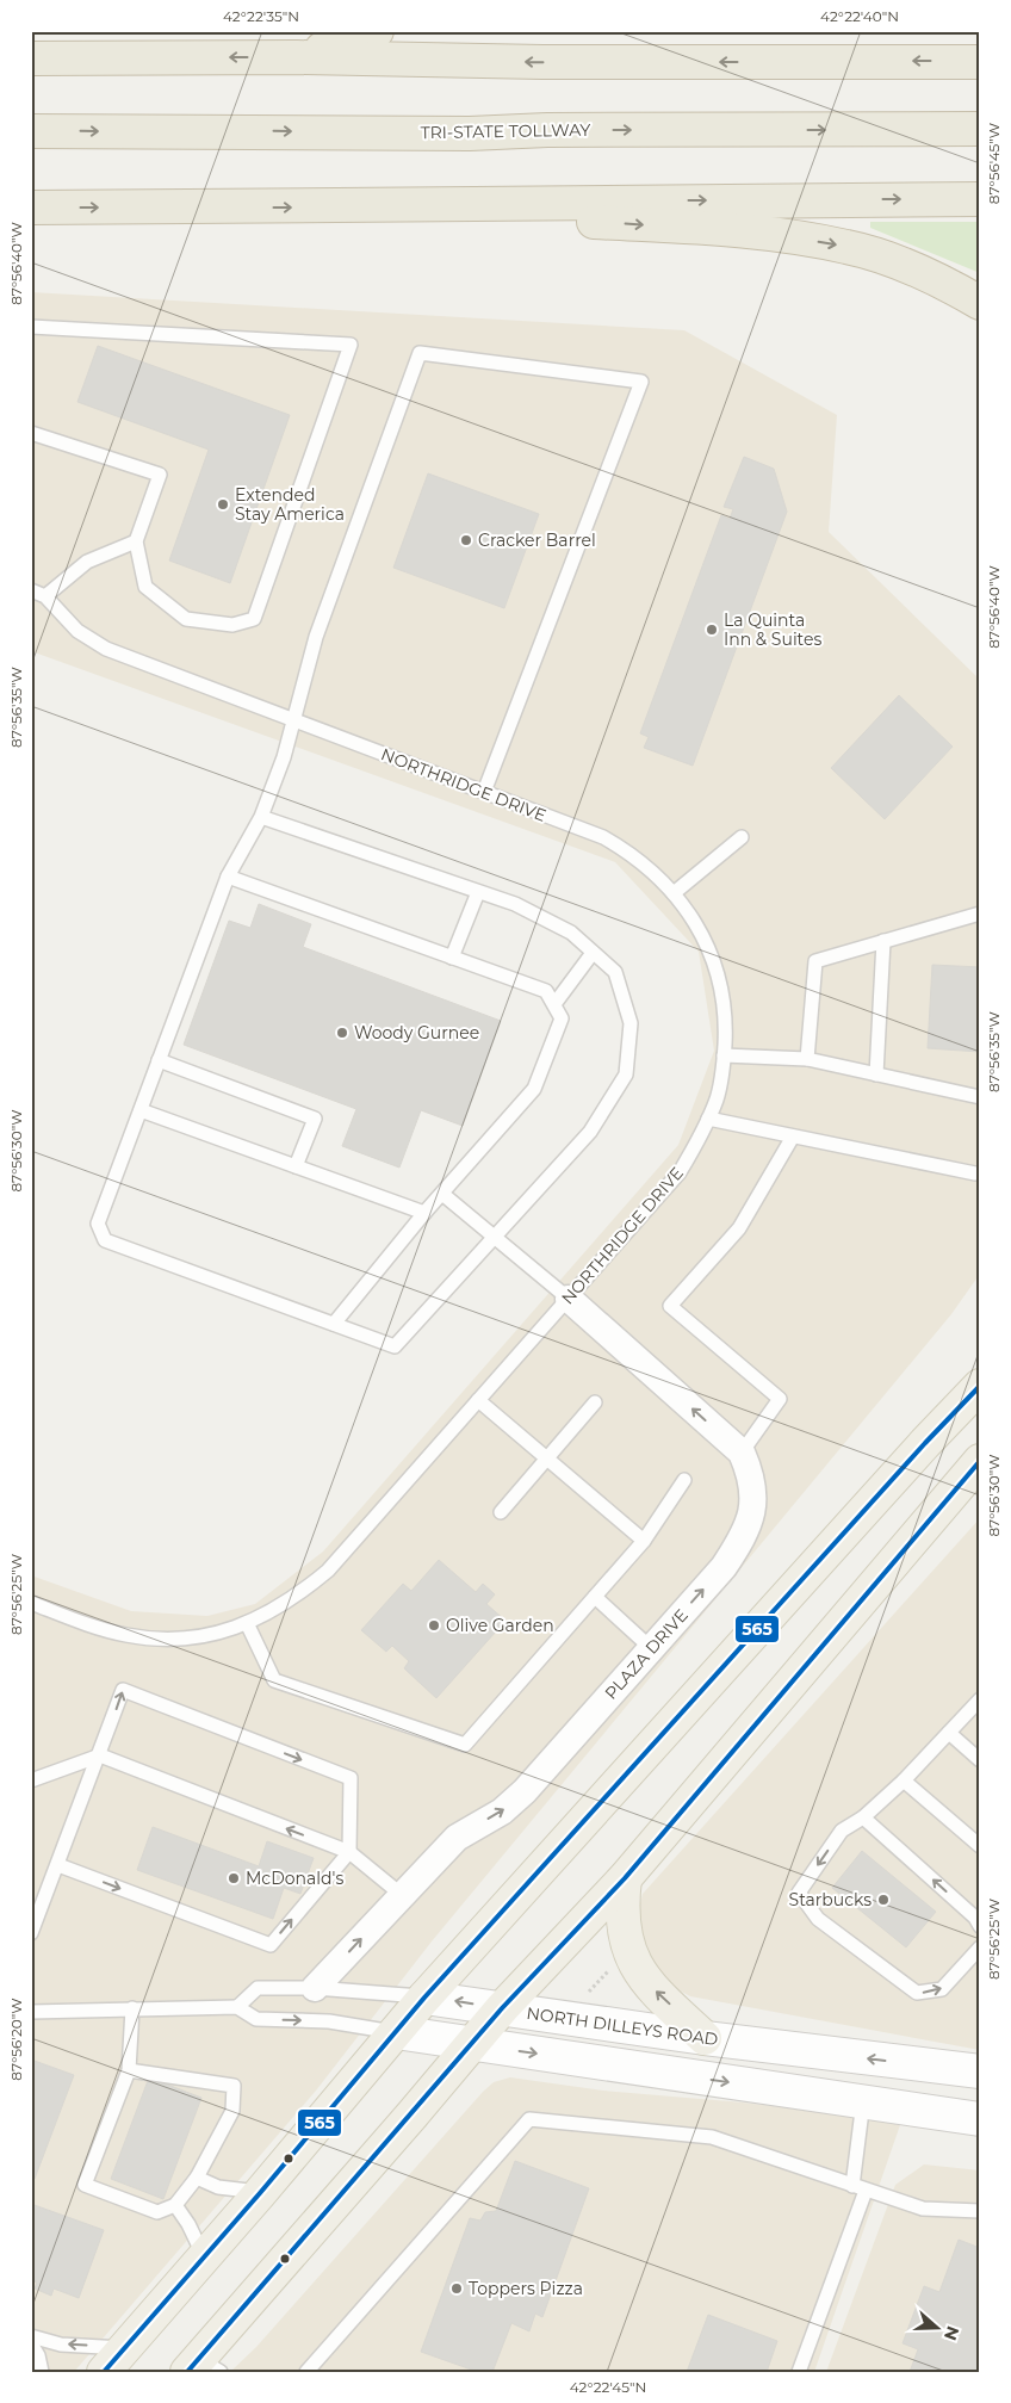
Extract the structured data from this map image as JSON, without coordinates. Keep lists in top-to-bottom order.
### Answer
{
  "streets": {
    "highway": ["TRI-STATE TOLLWAY"],
    "street": ["PLAZA DRIVE", "NORTH DILLEYS ROAD"],
    "lane": ["NORTHRIDGE DRIVE"]
  },
  "crossings": [
    ["NORTHRIDGE DRIVE", "PLAZA DRIVE"],
    ["PLAZA DRIVE", "NORTH DILLEYS ROAD"]
  ],
  "places": [
    "Extended Stay America",
    "Cracker Barrel",
    "La Quinta Inn & Suites",
    "Woody Gurnee",
    "Olive Garden",
    "McDonald's",
    "Starbucks",
    "Toppers Pizza"
  ],
  "lines": ["transit line 565"],
  "north": "right",
  "coordinates": [
    "42°22'35\"N",
    "42°22'40\"N",
    "87°56'45\"W",
    "87°56'40\"W",
    "87°56'35\"W",
    "87°56'30\"W",
    "87°56'25\"W",
    "87°56'20\"W",
    "42°22'45\"N"
  ]
}
